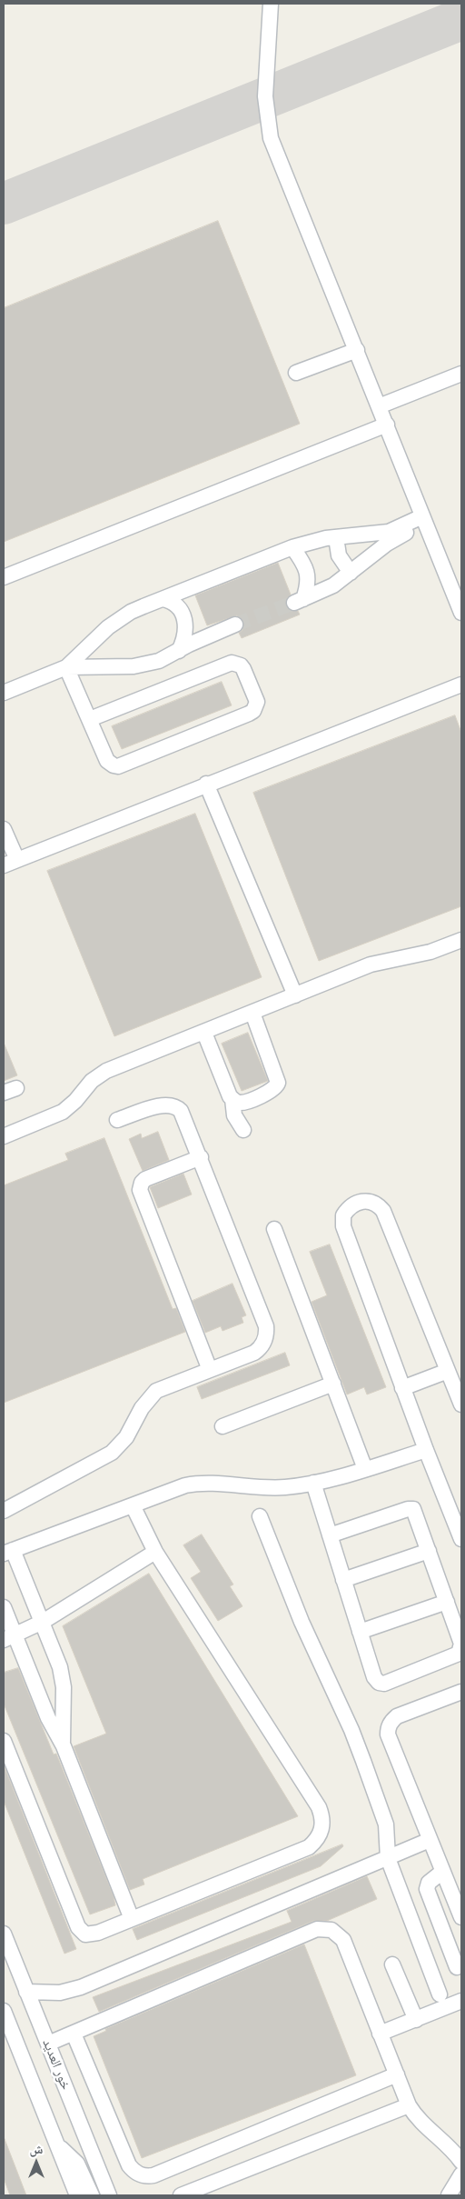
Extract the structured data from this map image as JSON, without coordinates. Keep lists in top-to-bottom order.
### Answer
{
  "streets": {
    "street": ["خور العديد"]
  },
  "north": "top"
}
